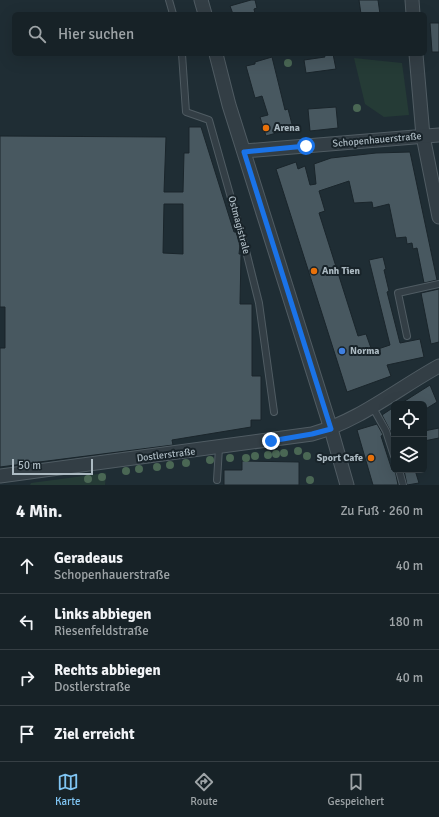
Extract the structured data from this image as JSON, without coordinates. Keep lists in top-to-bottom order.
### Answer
{
  "streets": {
    "street": ["Schopenhauerstraße", "Dostlerstraße"],
    "lane": ["Ostmagistrale"]
  },
  "places": [
    "Arena",
    "Anh Tien",
    "Norma",
    "Sport Cafe"
  ],
  "scale_bar": "50 m",
  "page": {
    "search": "Hier suchen",
    "scale": "50 m",
    "heading": ["4 Min.", "Zu Fuß · 260 m"],
    "list": [
      ["Geradeaus", "Schopenhauerstraße", "40 m"],
      ["Links abbiegen", "Riesenfeldstraße", "180 m"],
      ["Rechts abbiegen", "Dostlerstraße", "40 m"],
      "Ziel erreicht"
    ],
    "nav": ["Karte", "Route", "Gespeichert"]
  }
}
